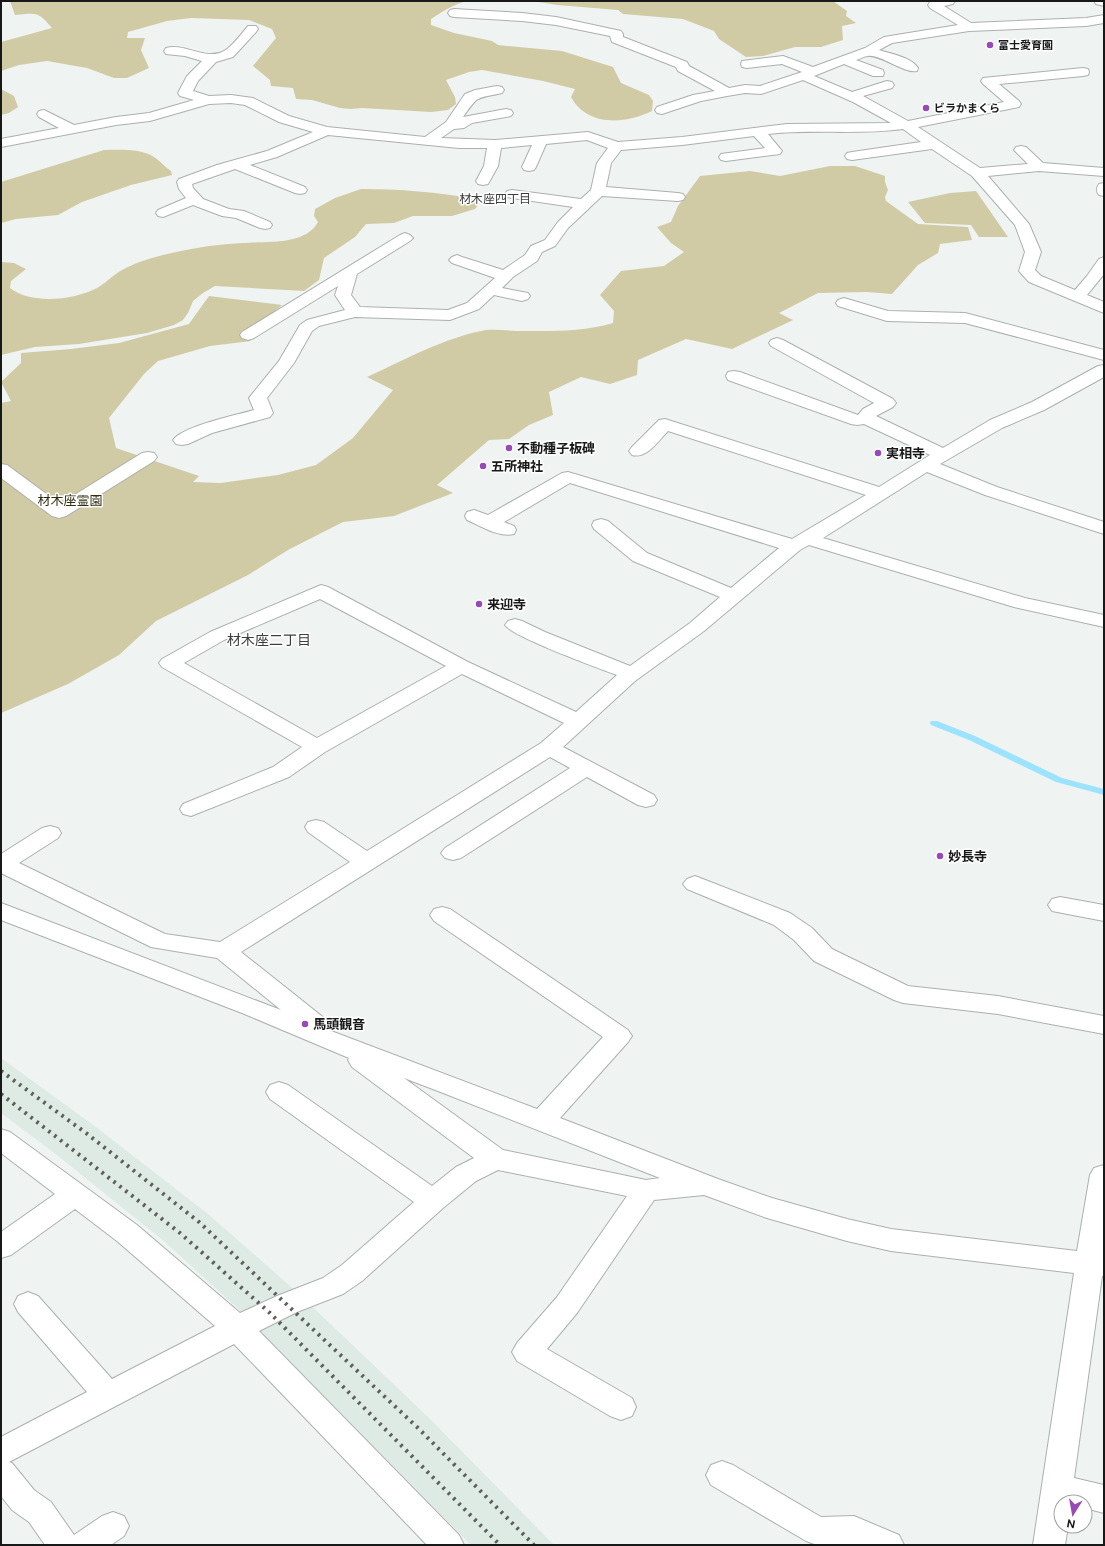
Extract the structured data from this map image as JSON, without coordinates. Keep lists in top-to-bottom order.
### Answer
{
  "districts": ["材木座四丁目", "材木座二丁目"],
  "parks": ["材木座霊園"],
  "places": [
    "富士愛育園",
    "ビラかまくら",
    "不動種子板碑",
    "実相寺",
    "五所神社",
    "来迎寺",
    "妙長寺",
    "馬頭観音"
  ],
  "north": "bottom"
}
